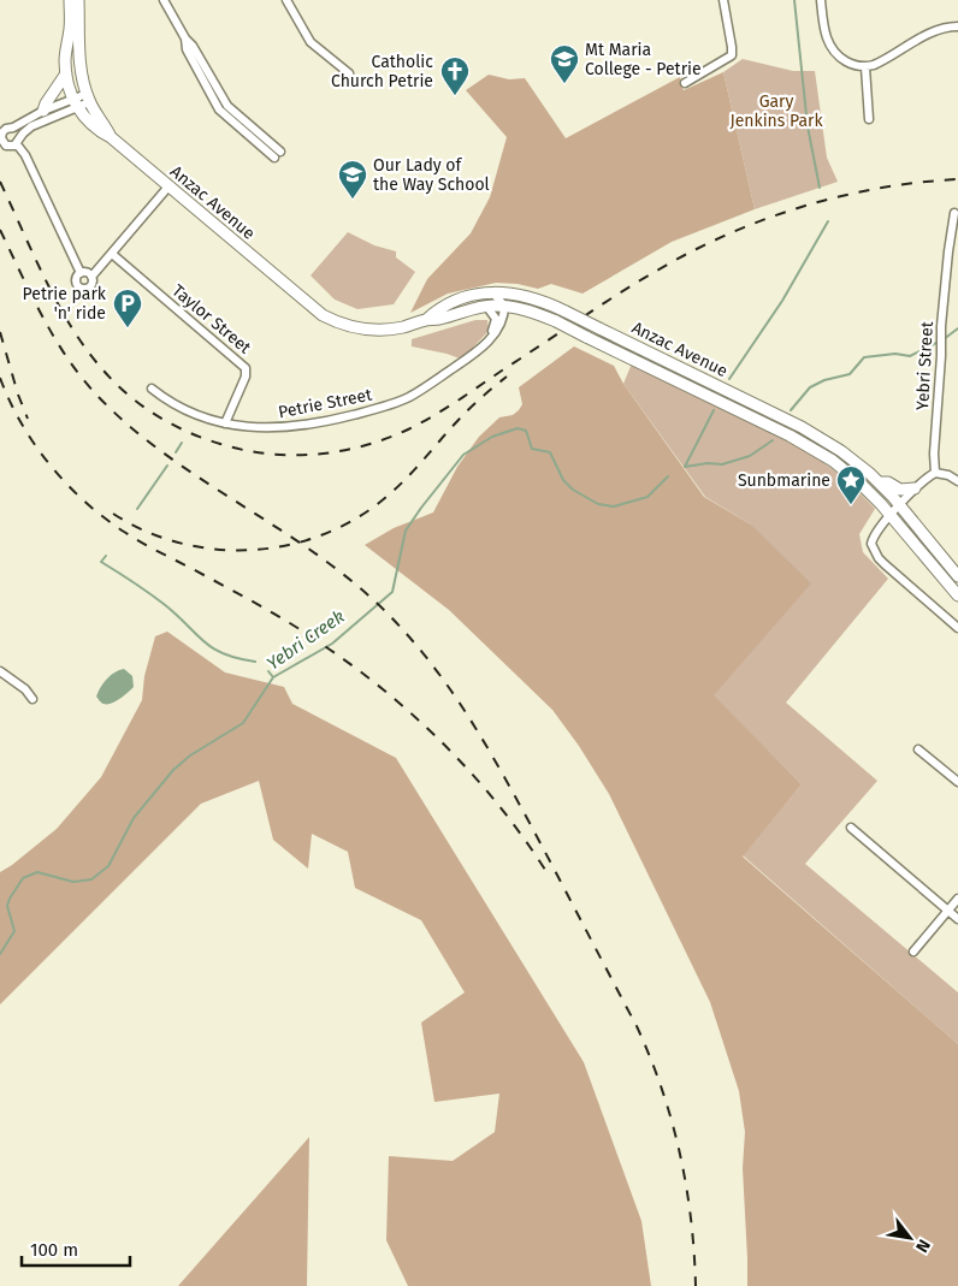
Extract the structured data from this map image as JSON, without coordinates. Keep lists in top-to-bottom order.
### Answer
{
  "streets": {
    "highway": ["Anzac Avenue"],
    "street": ["Taylor Street", "Yebri Street", "Petrie Street"]
  },
  "crossings": [
    ["Anzac Avenue", "Petrie Street"],
    ["Taylor Street", "Petrie Street"]
  ],
  "water": ["Yebri Creek"],
  "parks": ["Gary Jenkins Park"],
  "places": {
    "school or university": ["Mt Maria College - Petrie", "Our Lady of the Way School"],
    "church": ["Catholic Church Petrie"],
    "parking": ["Petrie park 'n' ride"],
    "place": ["Sunbmarine"]
  },
  "scale_bar": "100 m",
  "north": "bottom right"
}
